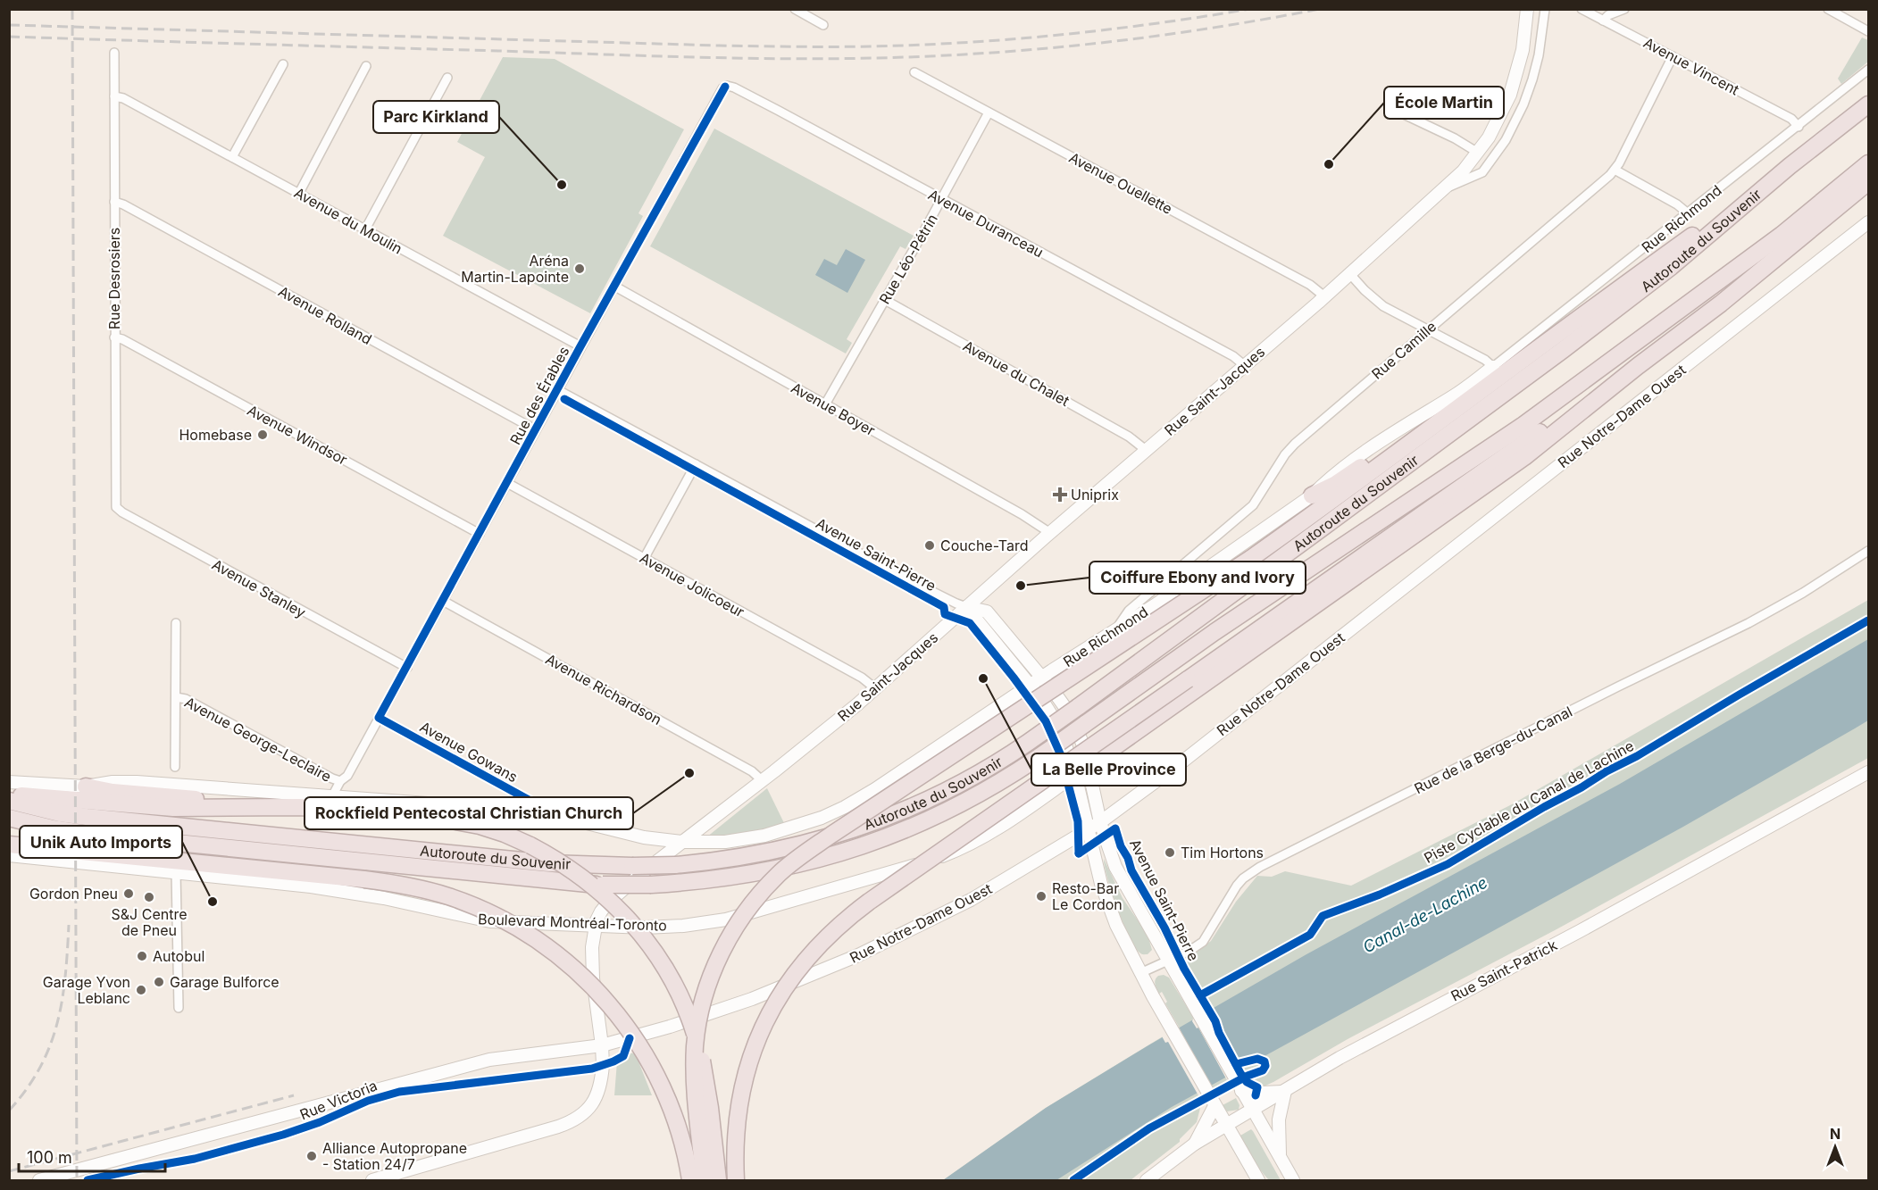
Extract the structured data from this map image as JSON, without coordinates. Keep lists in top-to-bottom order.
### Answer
{
  "streets": {
    "highway": ["Autoroute du Souvenir"],
    "main road": [
      "Rue Richmond",
      "Rue Saint-Jacques",
      "Rue Notre-Dame Ouest",
      "Avenue Saint-Pierre",
      "Boulevard Montréal-Toronto",
      "Rue Saint-Patrick",
      "Rue Victoria"
    ],
    "street": [
      "Avenue Vincent",
      "Avenue Ouellette",
      "Avenue du Moulin",
      "Avenue Duranceau",
      "Rue Léo-Pétrin",
      "Rue Desrosiers",
      "Avenue Rolland",
      "Rue Camille",
      "Avenue du Chalet",
      "Rue des Érables",
      "Avenue Boyer",
      "Avenue Windsor",
      "Avenue Jolicoeur",
      "Avenue Stanley",
      "Avenue Richardson",
      "Avenue George-Leclaire",
      "Rue de la Berge-du-Canal",
      "Avenue Gowans"
    ],
    "cycle path": ["Piste Cyclable du Canal de Lachine"]
  },
  "crossings": [
    ["Avenue Vincent", "Rue Richmond"],
    ["Avenue Vincent", "Rue Camille"],
    ["Avenue Ouellette", "Rue Léo-Pétrin"],
    ["Avenue Ouellette", "Rue Saint-Jacques"],
    ["Rue Richmond", "Rue Camille"],
    ["Rue Richmond", "Avenue Saint-Pierre"],
    ["Avenue du Moulin", "Rue Desrosiers"],
    ["Avenue du Moulin", "Rue des Érables"],
    ["Avenue Duranceau", "Rue Léo-Pétrin"],
    ["Avenue Duranceau", "Rue Saint-Jacques"],
    ["Avenue Duranceau", "Rue des Érables"],
    ["Rue Léo-Pétrin", "Avenue du Chalet"],
    ["Rue Léo-Pétrin", "Avenue Boyer"],
    ["Rue Desrosiers", "Avenue Rolland"],
    ["Rue Desrosiers", "Avenue Windsor"],
    ["Rue Desrosiers", "Avenue Stanley"],
    ["Avenue Rolland", "Rue des Érables"],
    ["Avenue du Chalet", "Rue Saint-Jacques"],
    ["Rue Saint-Jacques", "Avenue Boyer"],
    ["Rue Saint-Jacques", "Avenue Saint-Pierre"],
    ["Rue Saint-Jacques", "Avenue Jolicoeur"],
    ["Rue Saint-Jacques", "Avenue Richardson"],
    ["Rue Saint-Jacques", "Boulevard Montréal-Toronto"],
    ["Rue des Érables", "Avenue Boyer"],
    ["Rue des Érables", "Avenue Windsor"],
    ["Rue des Érables", "Avenue Saint-Pierre"],
    ["Rue des Érables", "Avenue Jolicoeur"],
    ["Rue des Érables", "Avenue Stanley"],
    ["Rue des Érables", "Avenue Richardson"],
    ["Rue des Érables", "Avenue George-Leclaire"],
    ["Rue des Érables", "Avenue Gowans"],
    ["Rue Notre-Dame Ouest", "Avenue Saint-Pierre"],
    ["Rue Notre-Dame Ouest", "Rue Victoria"],
    ["Avenue Saint-Pierre", "Rue de la Berge-du-Canal"],
    ["Avenue Saint-Pierre", "Boulevard Montréal-Toronto"],
    ["Avenue Saint-Pierre", "Rue Saint-Patrick"]
  ],
  "water": ["Canal-de-Lachine"],
  "places": {
    "other": [
      "École Martin",
      "Parc Kirkland",
      "Aréna Martin-Lapointe",
      "Homebase",
      "Couche-Tard",
      "Coiffure Ebony and Ivory",
      "La Belle Province",
      "Rockfield Pentecostal Christian Church",
      "Tim Hortons",
      "Gordon Pneu",
      "Resto-Bar Le Cordon",
      "S&J Centre de Pneu",
      "Unik Auto Imports",
      "Autobul",
      "Garage Bulforce",
      "Garage Yvon Leblanc",
      "Alliance Autopropane - Station 24/7"
    ],
    "health": ["Uniprix"]
  },
  "scale_bar": "100 m",
  "north": "top"
}
